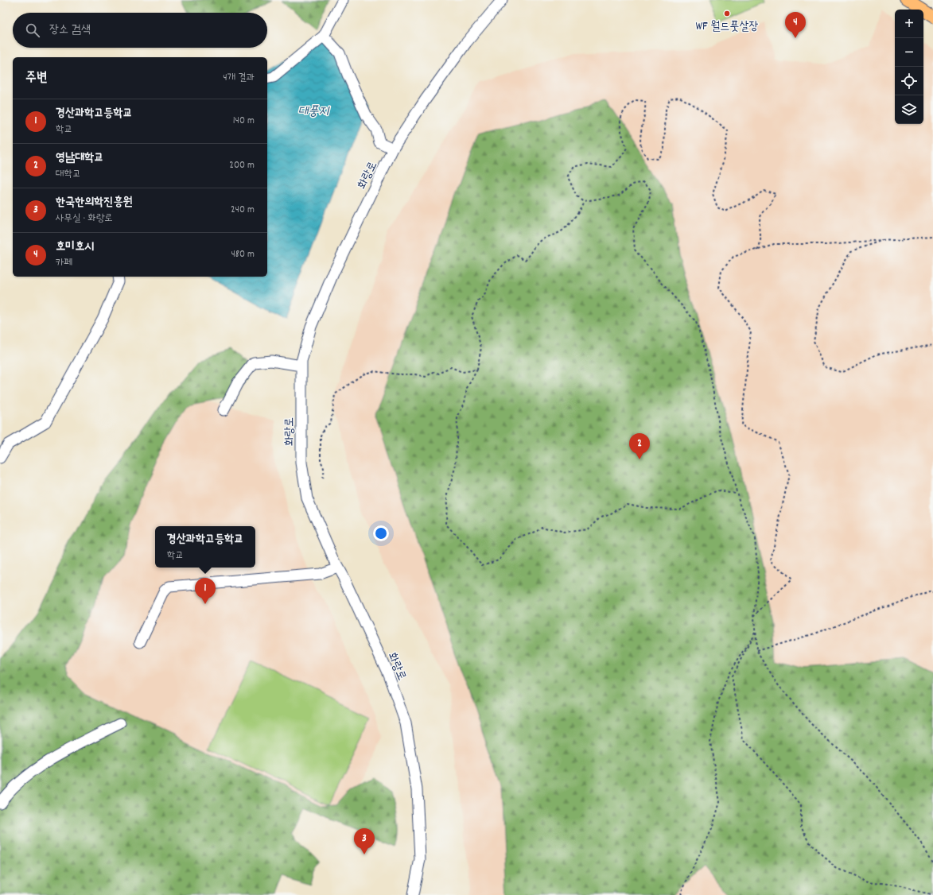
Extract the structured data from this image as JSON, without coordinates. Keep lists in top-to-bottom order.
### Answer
{
  "streets": {
    "street": ["화랑로"]
  },
  "water": ["대풍지"],
  "places": ["WF 월드풋살장"],
  "page": {
    "map_buttons": ["+", "−"],
    "pins": [
      "4",
      "2",
      "1",
      "3"
    ],
    "search": "장소 검색",
    "heading": ["주변", "4개 결과"],
    "list": [
      {
        "mark": "1",
        "name": "경산과학고등학교",
        "note": "학교",
        "value": "140 m"
      },
      {
        "mark": "2",
        "name": "영남대학교",
        "note": "대학교",
        "value": "200 m"
      },
      {
        "mark": "3",
        "name": "한국한의학진흥원",
        "note": "사무실 · 화랑로",
        "value": "240 m"
      },
      {
        "mark": "4",
        "name": "호미호시",
        "note": "카페",
        "value": "480 m"
      }
    ],
    "popup": ["경산과학고등학교", "학교"]
  }
}
